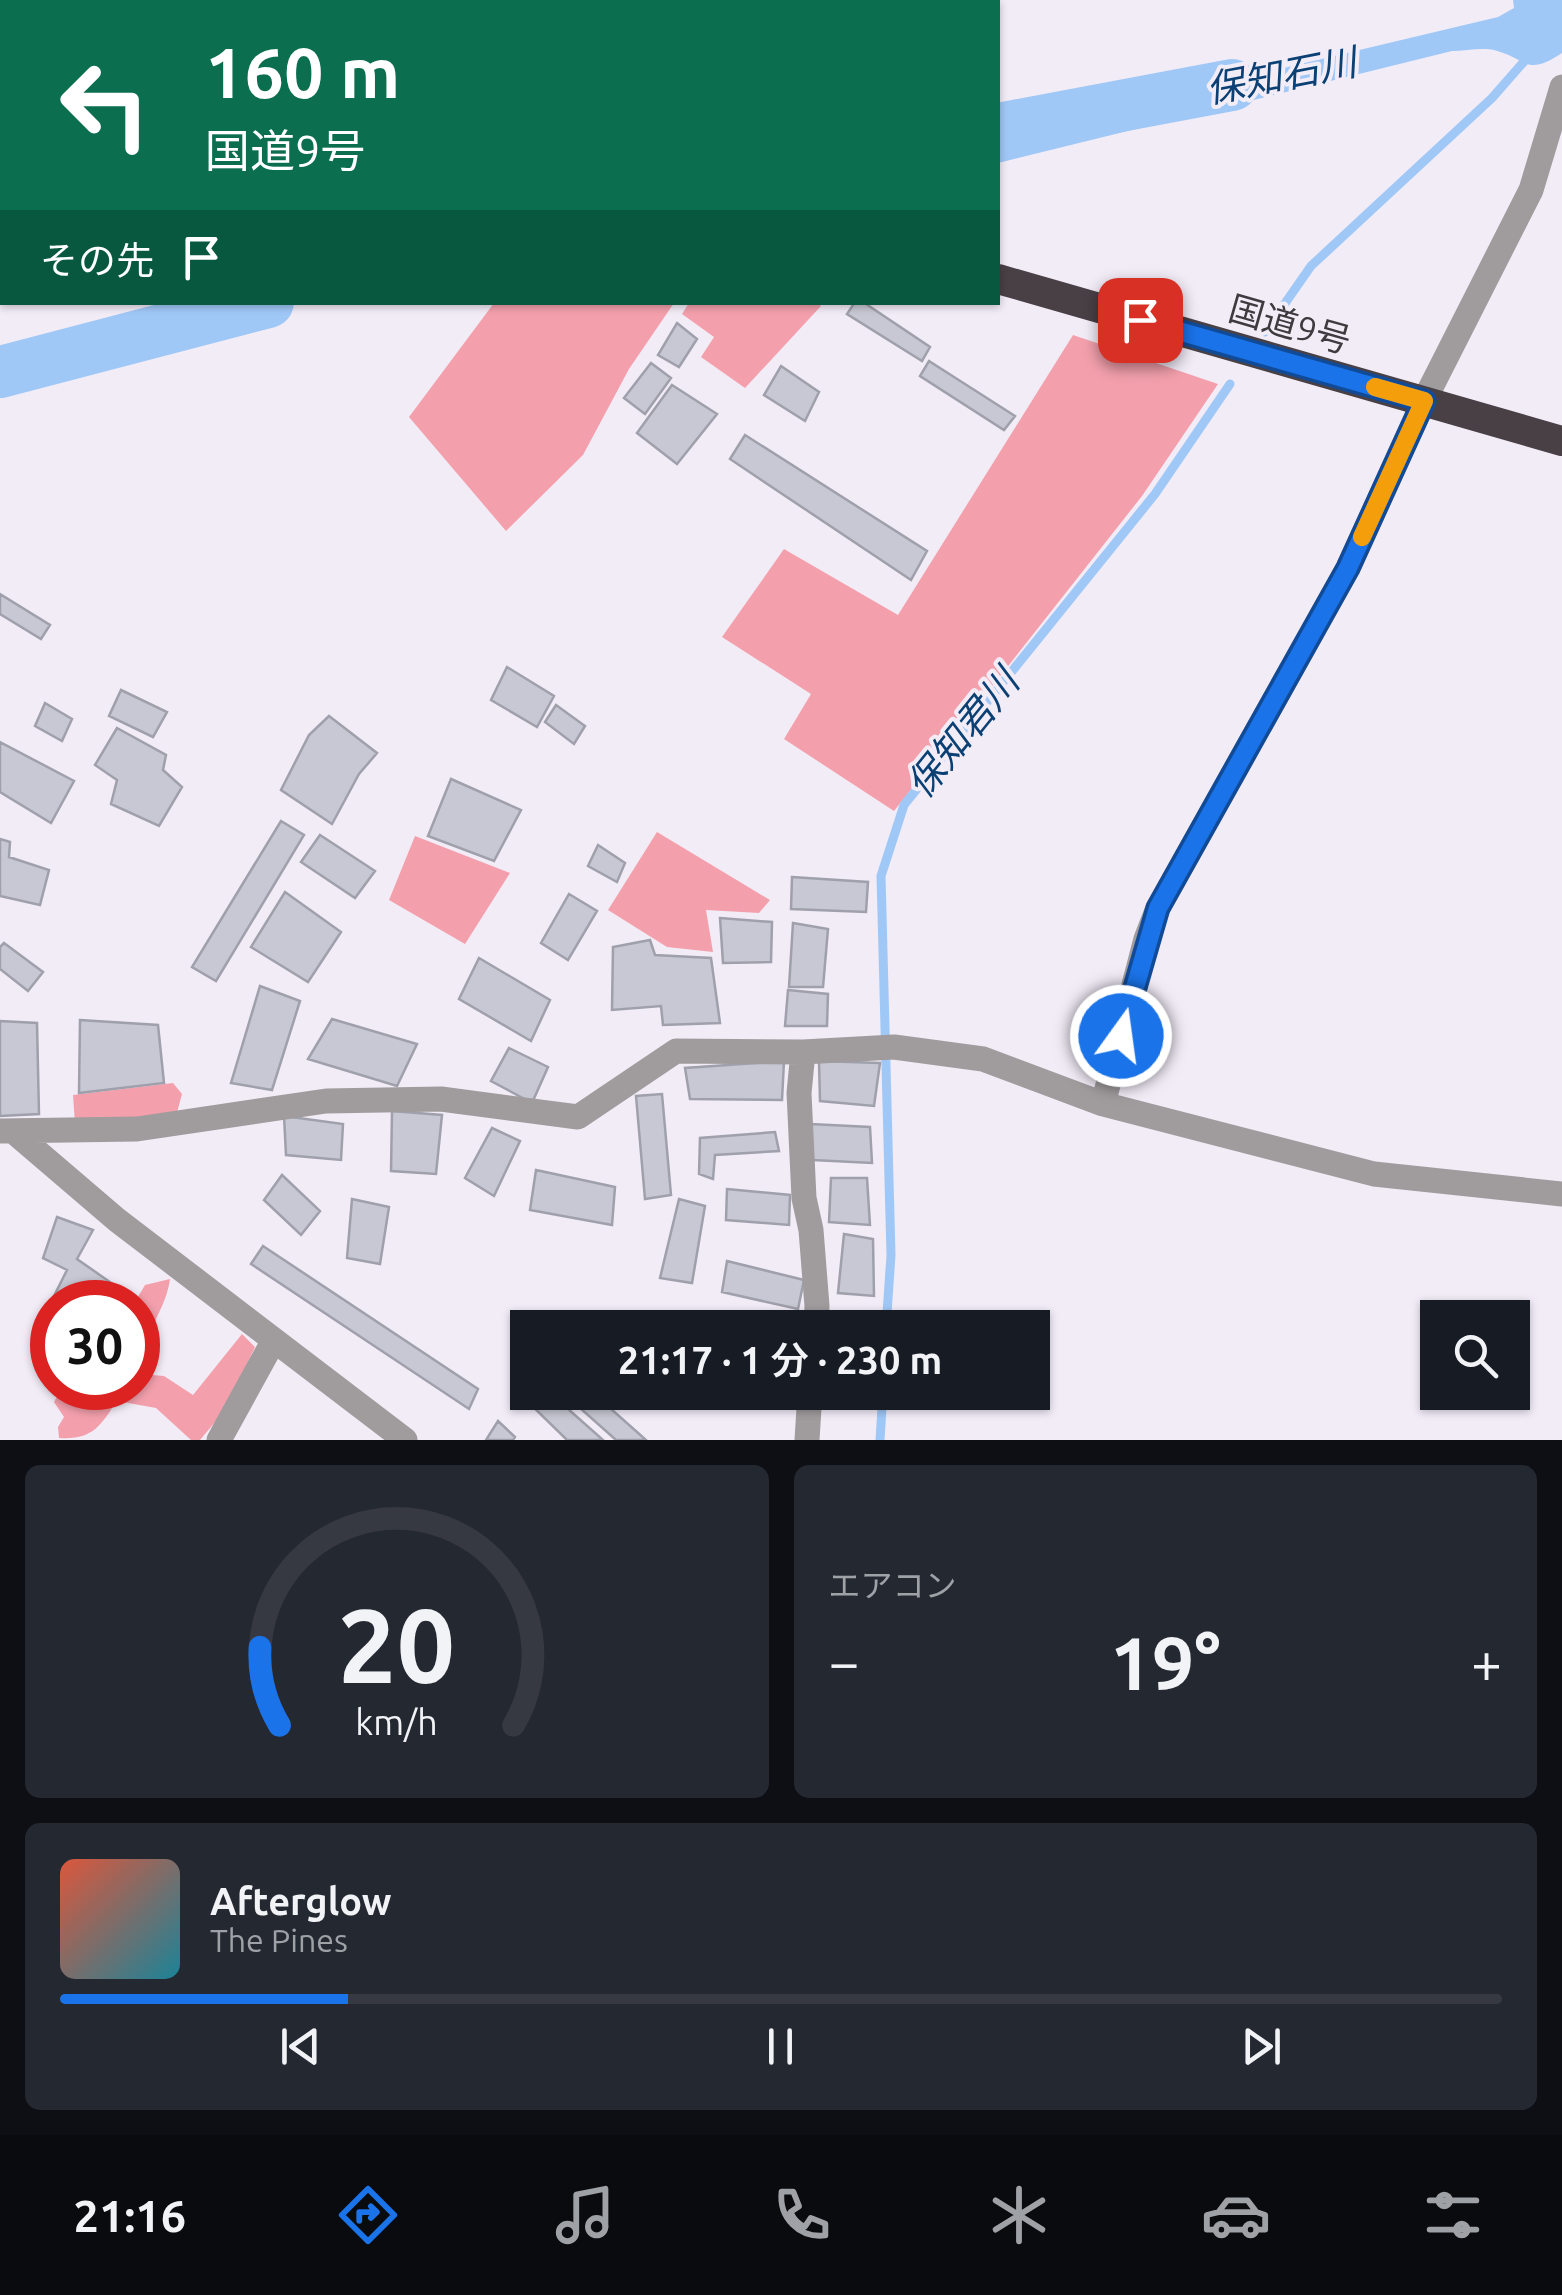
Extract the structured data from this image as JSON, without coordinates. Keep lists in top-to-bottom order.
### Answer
{
  "streets": {
    "highway": ["国道9号"]
  },
  "water": ["保知石川", "保知君川"],
  "page": {
    "turn": ["160 m", "国道9号"],
    "then": "その先",
    "limit": "30",
    "trip": "21:17 · 1 分 · 230 m",
    "tile": "エアコン",
    "heat": ["−", "19°", "+"],
    "song": ["Afterglow", "The Pines"],
    "tabs": "21:16",
    "gauge": ["20", "km/h"]
  }
}
